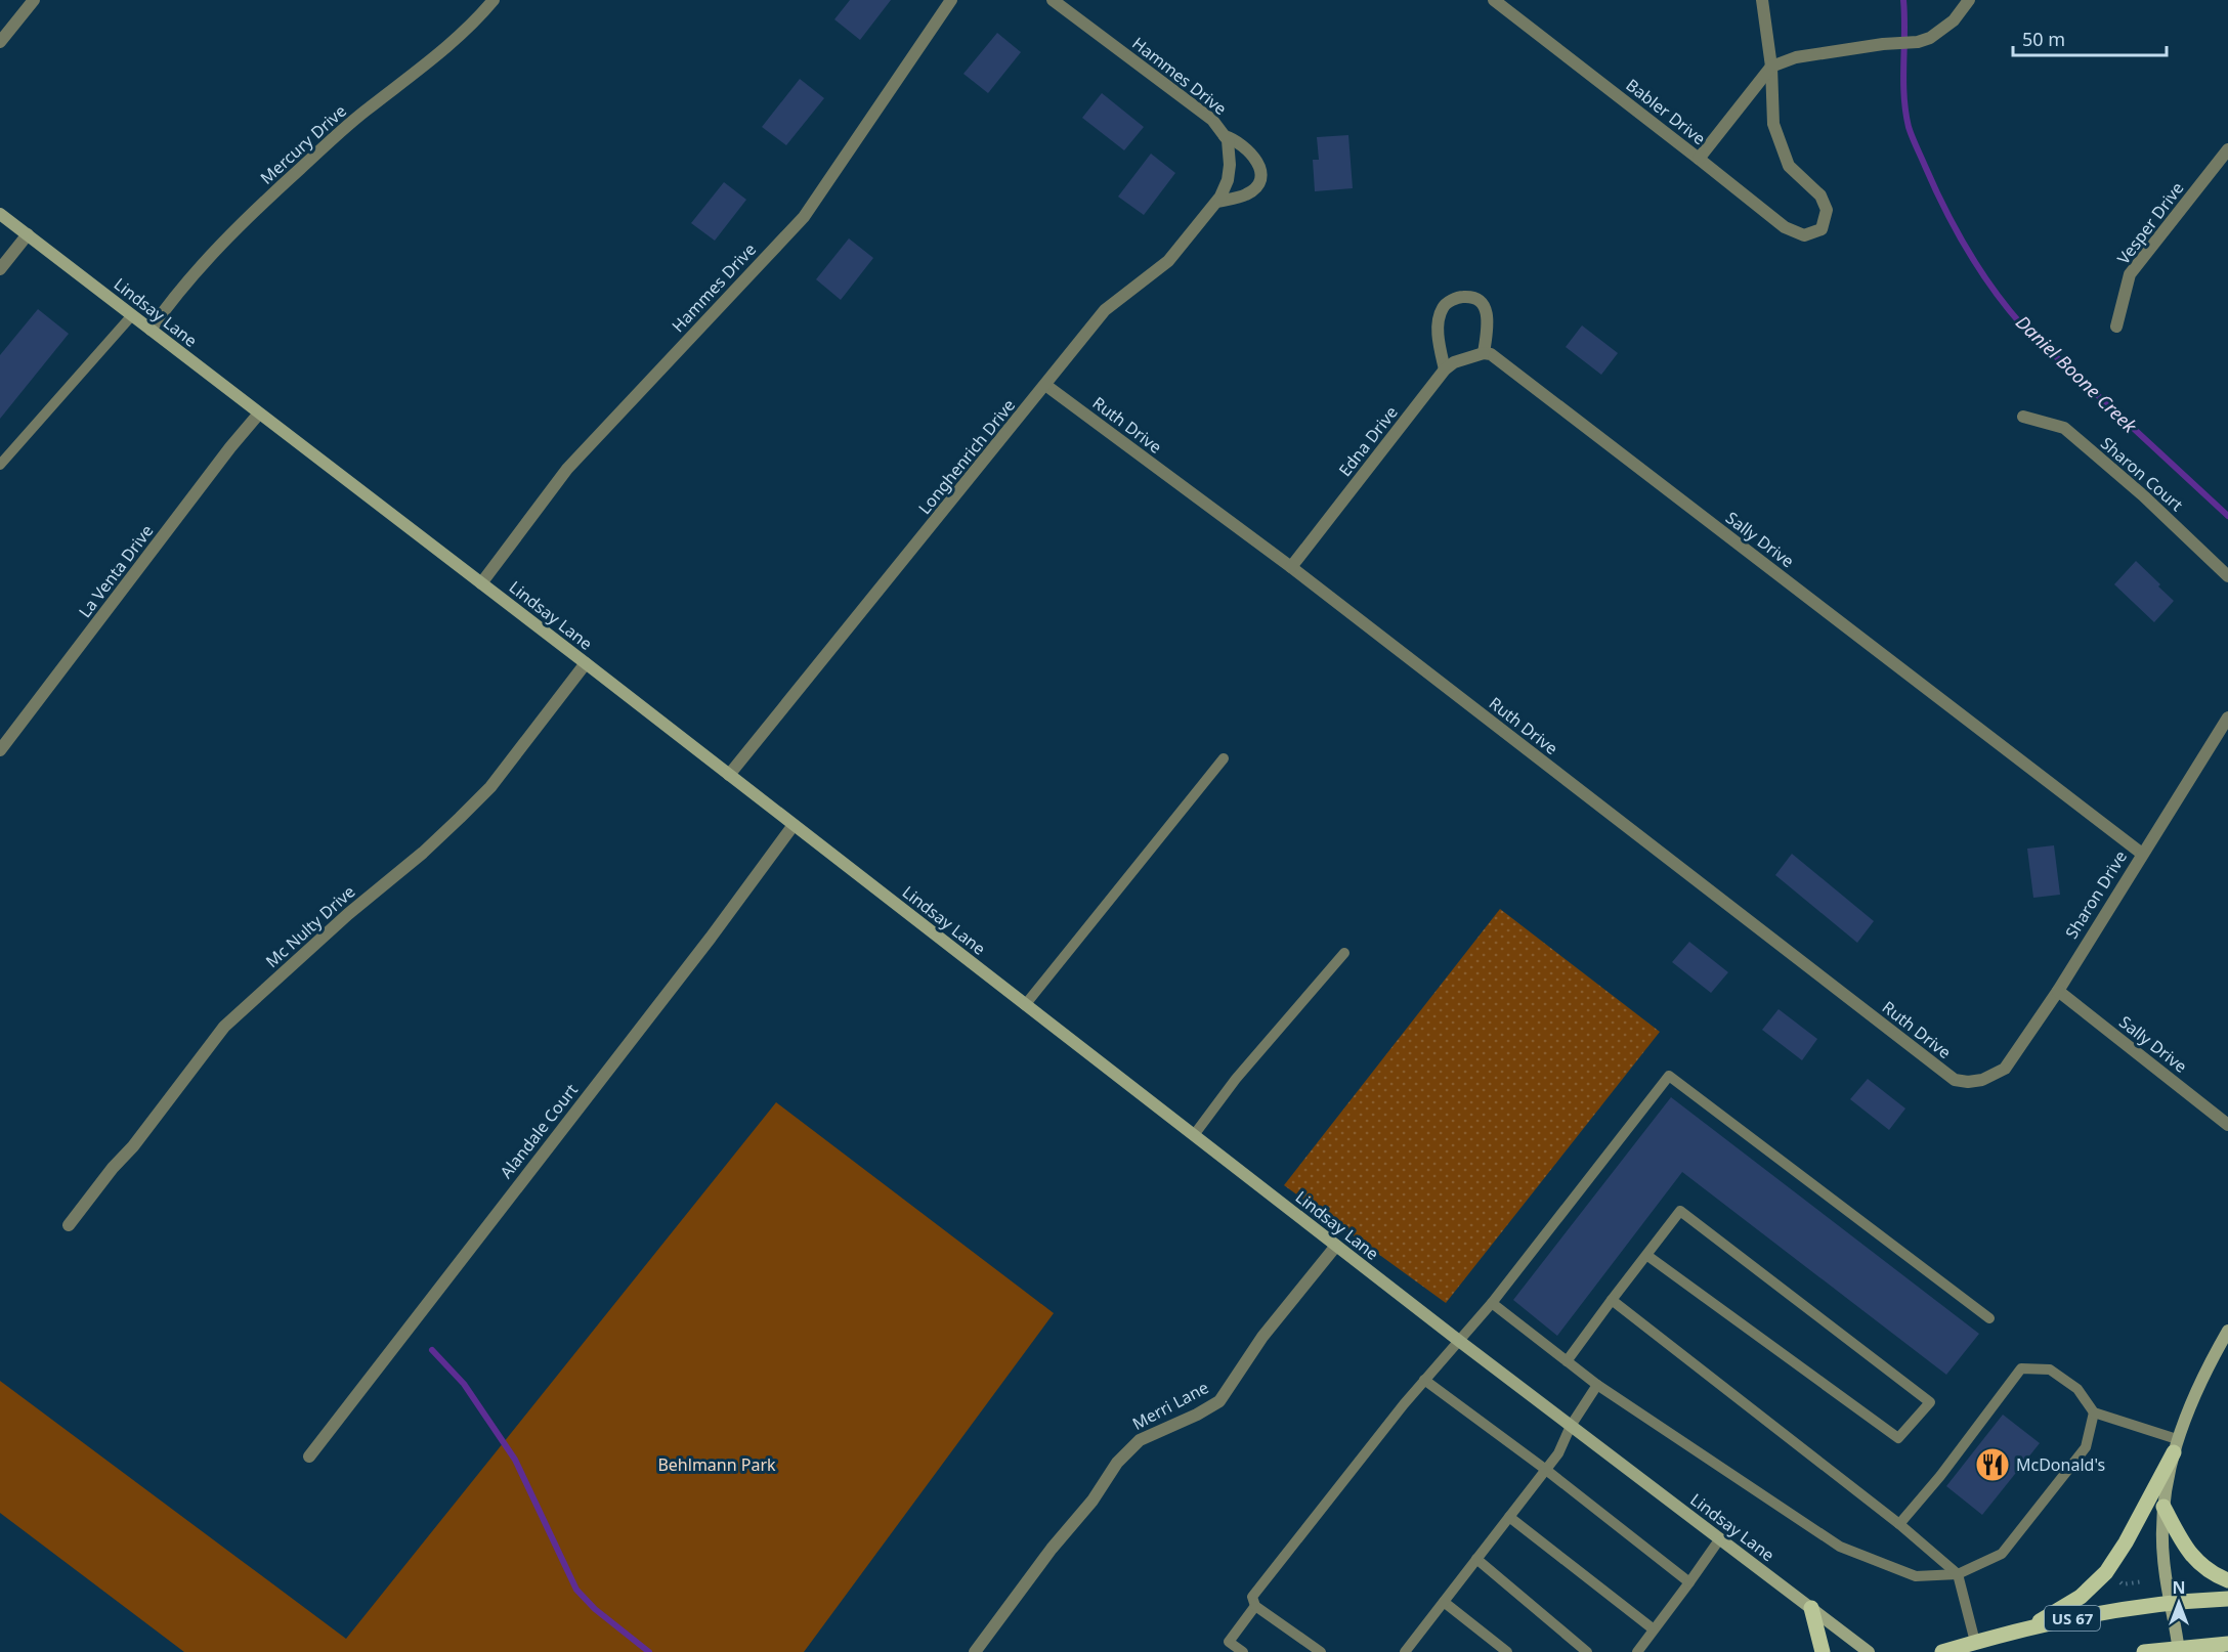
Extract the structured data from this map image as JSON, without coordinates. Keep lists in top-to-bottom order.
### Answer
{
  "streets": {
    "main road": ["US 67"],
    "street": [
      "Hammes Drive",
      "Babler Drive",
      "Mercury Drive",
      "Vesper Drive",
      "Lindsay Lane",
      "Ruth Drive",
      "Edna Drive",
      "Longhenrich Drive",
      "Sharon Court",
      "Sally Drive",
      "La Venta Drive",
      "Sharon Drive",
      "Mc Nulty Drive",
      "Alandale Court",
      "Merri Lane"
    ]
  },
  "crossings": [
    ["Hammes Drive", "Lindsay Lane"],
    ["Hammes Drive", "Longhenrich Drive"],
    ["Mercury Drive", "Lindsay Lane"],
    ["Lindsay Lane", "Longhenrich Drive"],
    ["Lindsay Lane", "La Venta Drive"],
    ["Lindsay Lane", "Mc Nulty Drive"],
    ["Lindsay Lane", "Alandale Court"],
    ["Lindsay Lane", "Merri Lane"],
    ["Ruth Drive", "Edna Drive"],
    ["Ruth Drive", "Longhenrich Drive"],
    ["Ruth Drive", "Sharon Drive"],
    ["Edna Drive", "Sally Drive"],
    ["Sally Drive", "Sharon Drive"]
  ],
  "water": ["Daniel Boone Creek"],
  "parks": ["Behlmann Park"],
  "places": {
    "restaurant": ["McDonald's"]
  },
  "scale_bar": "50 m",
  "north": "top"
}
